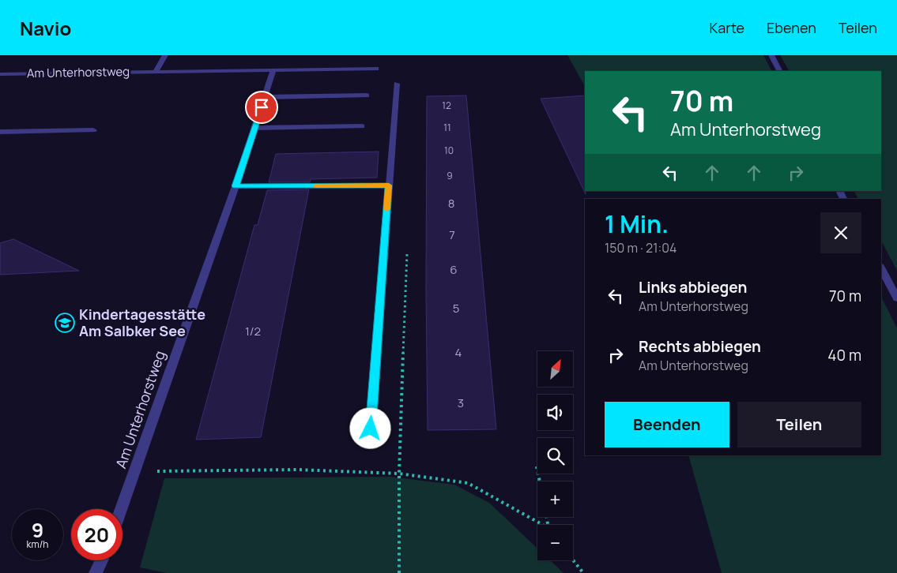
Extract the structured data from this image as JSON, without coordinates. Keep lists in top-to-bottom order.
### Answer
{
  "streets": {
    "street": ["Am Unterhorstweg"]
  },
  "places": {
    "school or university": ["Kindertagesstätte Am Salbker See"]
  },
  "house_numbers": [
    "12",
    "11",
    "10",
    "9",
    "8",
    "7",
    "6",
    "5",
    "1/2",
    "4",
    "3"
  ],
  "north": "top right",
  "page": {
    "header": "Navio",
    "nav": ["Karte", "Ebenen", "Teilen"],
    "turn": ["70 m", "Am Unterhorstweg"],
    "heading": ["1 Min.", "150 m · 21:04"],
    "list": [
      {
        "name": "Links abbiegen",
        "note": "Am Unterhorstweg",
        "value": "70 m"
      },
      {
        "name": "Rechts abbiegen",
        "note": "Am Unterhorstweg",
        "value": "40 m"
      }
    ],
    "map_buttons": ["+", "−"],
    "buttons": ["Beenden", "Teilen"],
    "speed": "9 km/h",
    "limit": "20"
  }
}
